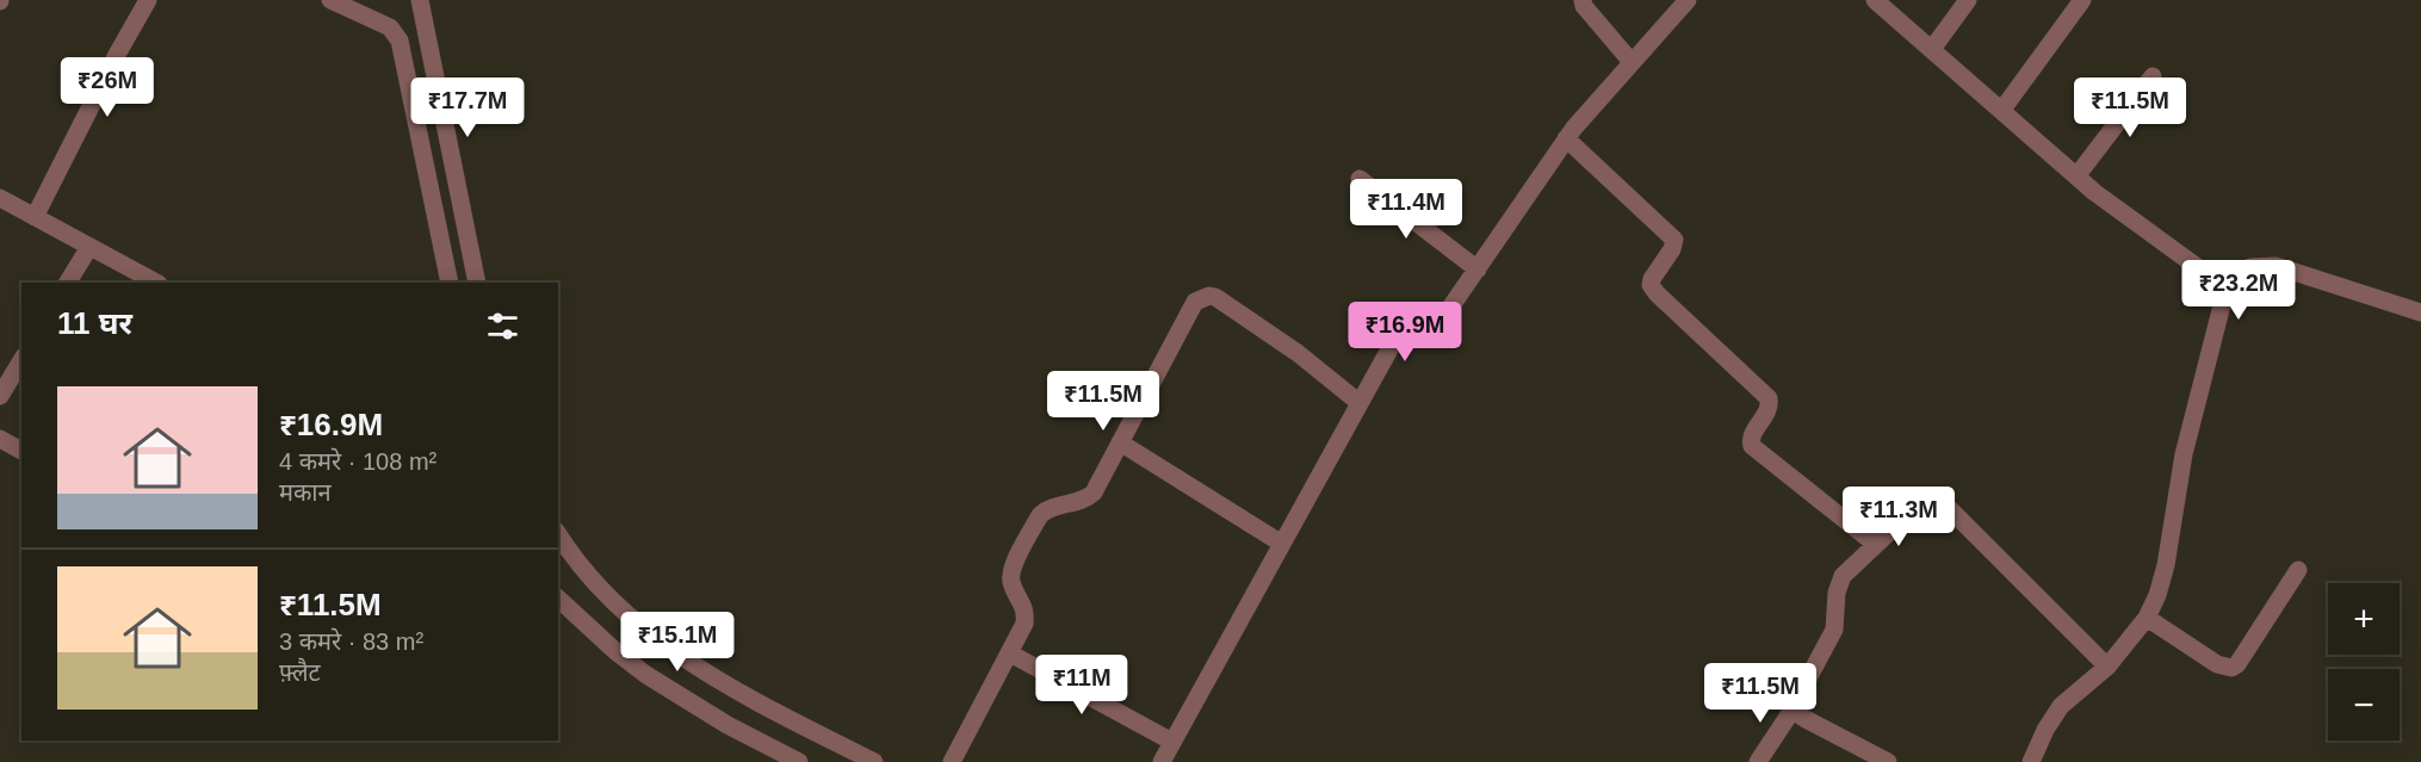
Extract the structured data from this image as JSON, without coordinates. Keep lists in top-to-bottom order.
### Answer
{
  "page": {
    "price": [
      "₹26M",
      "₹17.7M",
      "₹11.5M",
      "₹11.4M",
      "₹23.2M",
      "₹16.9M",
      "₹11.5M",
      "₹11.3M",
      "₹15.1M",
      "₹11M",
      "₹11.5M"
    ],
    "heading": "11 घर",
    "list": [
      {
        "name": "₹16.9M",
        "note": "4 कमरे · 108 m² · मकान"
      },
      {
        "name": "₹11.5M",
        "note": "3 कमरे · 83 m² · फ़्लैट"
      }
    ],
    "map_buttons": ["+", "−"]
  }
}
